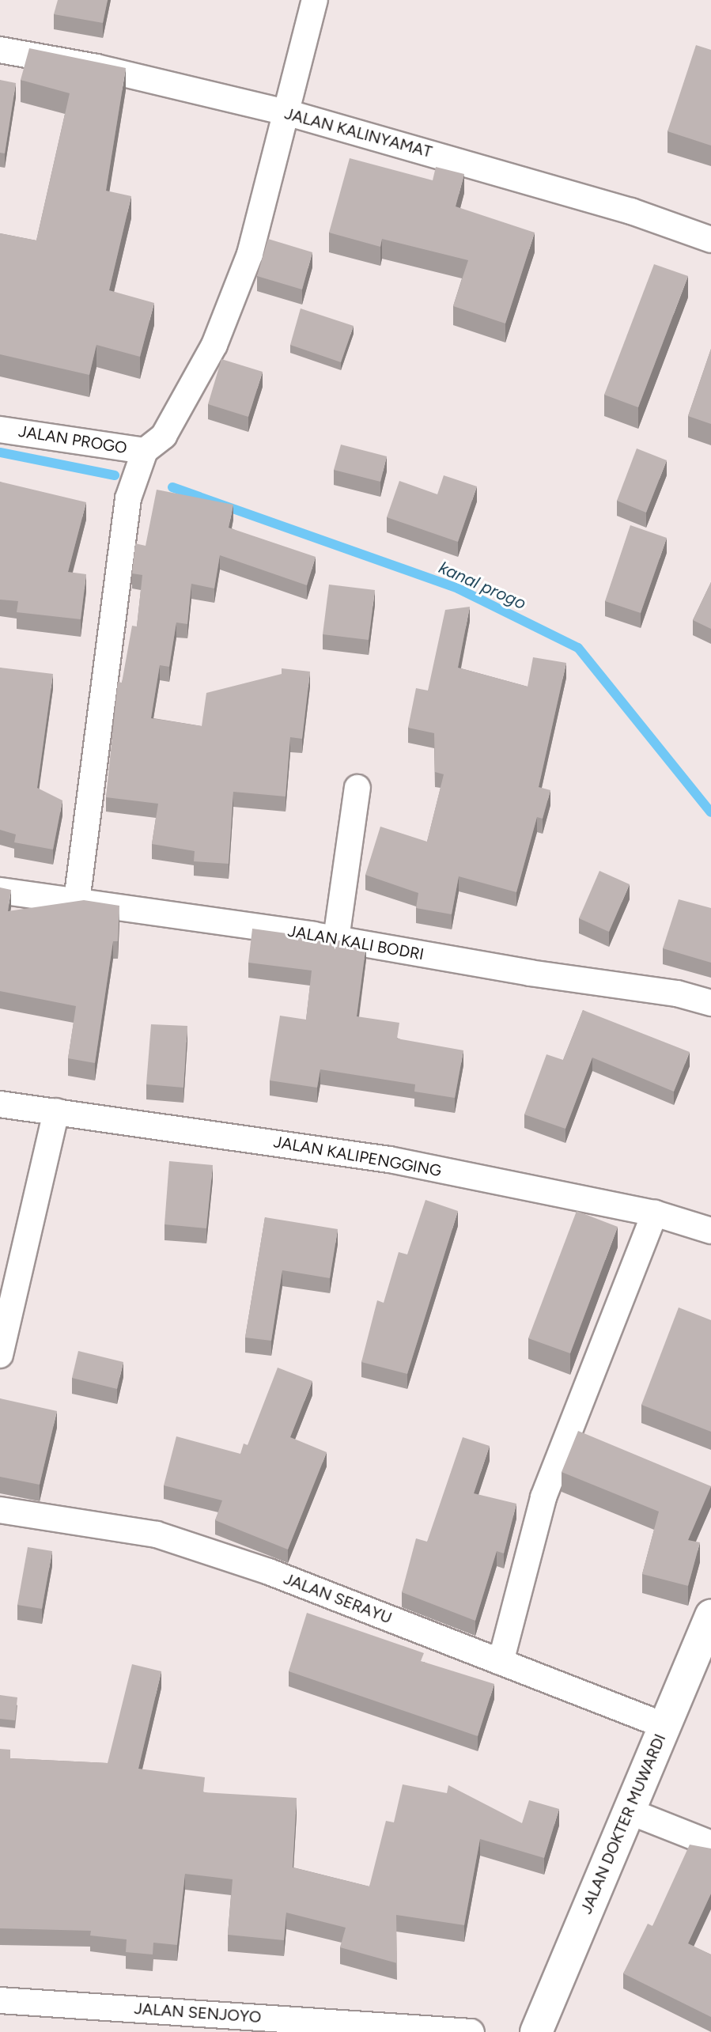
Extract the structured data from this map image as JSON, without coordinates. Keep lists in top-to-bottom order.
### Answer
{
  "streets": {
    "street": [
      "JALAN KALINYAMAT",
      "JALAN PROGO",
      "JALAN KALI BODRI",
      "JALAN KALIPENGGING",
      "JALAN SERAYU",
      "JALAN DOKTER MUWARDI",
      "JALAN SENJOYO"
    ]
  },
  "crossings": [
    ["JALAN SERAYU", "JALAN DOKTER MUWARDI"]
  ],
  "water": ["kanal progo"]
}
